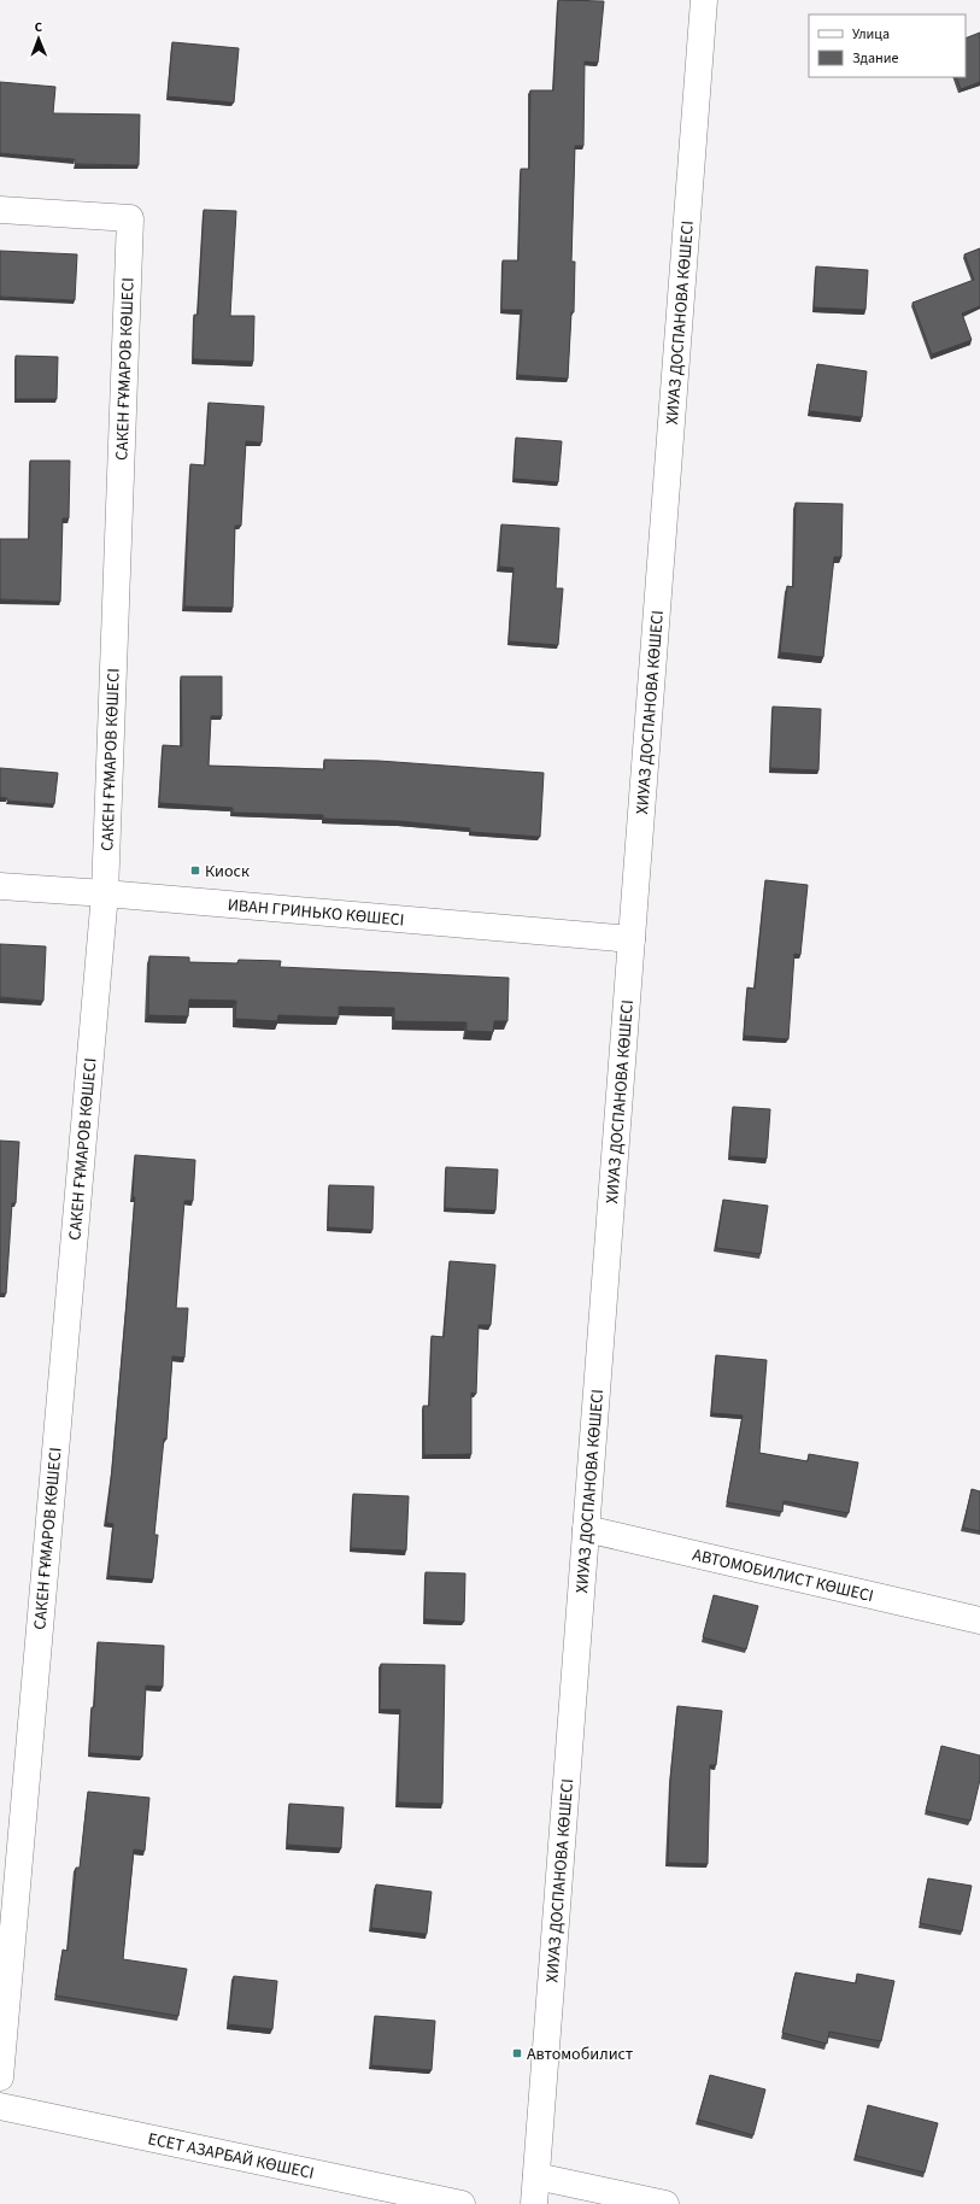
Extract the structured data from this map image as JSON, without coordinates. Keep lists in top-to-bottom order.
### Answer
{
  "streets": {
    "street": [
      "ХИУАЗ ДОСПАНОВА КӨШЕСІ",
      "САКЕН ҒҰМАРОВ КӨШЕСІ",
      "ИВАН ГРИНЬКО КӨШЕСІ",
      "АВТОМОБИЛИСТ КӨШЕСІ",
      "ЕСЕТ АЗАРБАЙ КӨШЕСІ"
    ]
  },
  "crossings": [
    ["ХИУАЗ ДОСПАНОВА КӨШЕСІ", "ИВАН ГРИНЬКО КӨШЕСІ"],
    ["ХИУАЗ ДОСПАНОВА КӨШЕСІ", "АВТОМОБИЛИСТ КӨШЕСІ"],
    ["САКЕН ҒҰМАРОВ КӨШЕСІ", "ИВАН ГРИНЬКО КӨШЕСІ"]
  ],
  "places": {
    "transit": ["Киоск", "Автомобилист"]
  },
  "legend": ["Улица", "Здание"],
  "north": "top"
}
